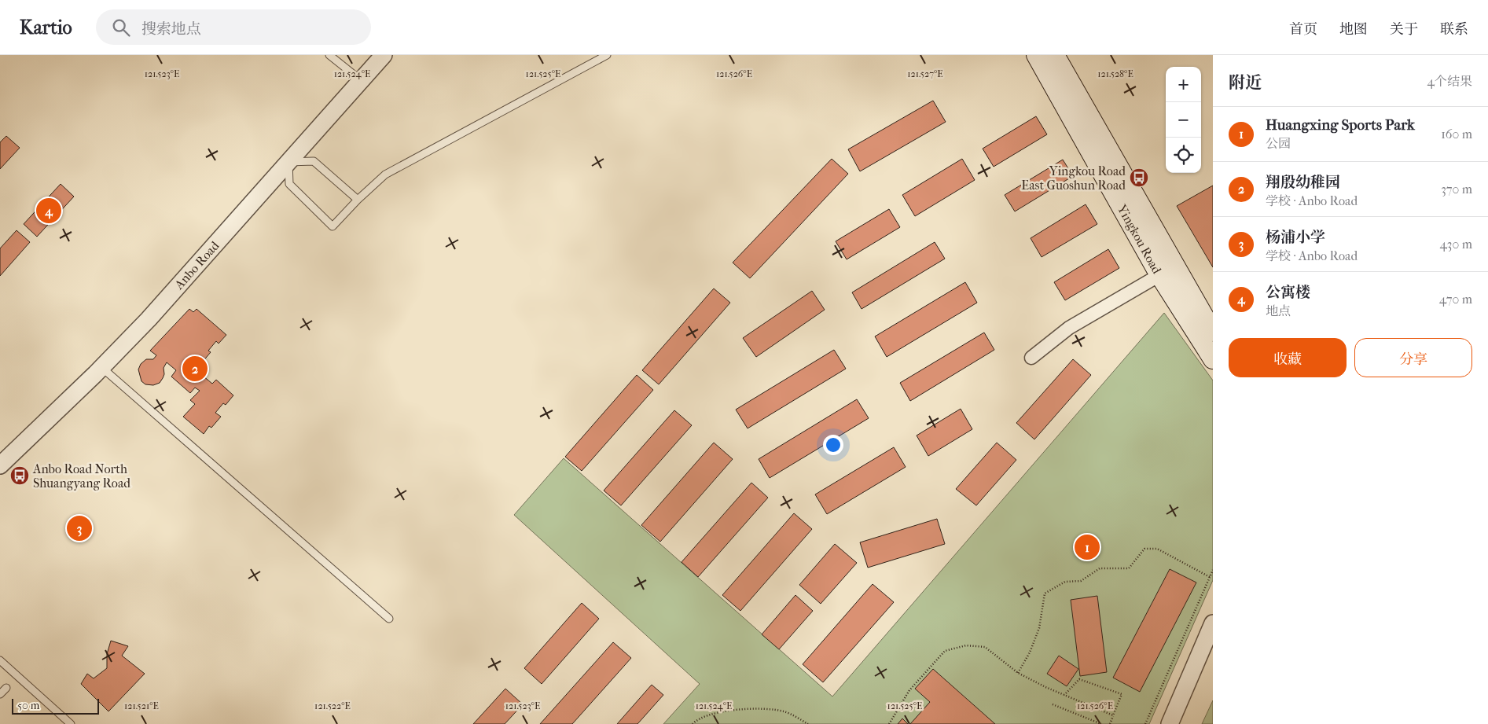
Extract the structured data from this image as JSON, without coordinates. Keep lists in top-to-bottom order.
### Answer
{
  "streets": {
    "main road": ["Yingkou Road"],
    "street": ["Anbo Road"]
  },
  "places": {
    "bus stop": ["Yingkou Road East Guoshun Road", "Anbo Road North Shuangyang Road"]
  },
  "scale_bar": "50 m",
  "page": {
    "header": "Kartio",
    "search": "搜索地点",
    "nav": [
      "首页",
      "地图",
      "关于",
      "联系"
    ],
    "heading": ["附近", "4个结果"],
    "map_buttons": ["+", "−"],
    "list": [
      {
        "mark": "1",
        "name": "Huangxing Sports Park",
        "note": "公园",
        "value": "160 m"
      },
      {
        "mark": "2",
        "name": "翔殷幼稚园",
        "note": "学校 · Anbo Road",
        "value": "370 m"
      },
      {
        "mark": "3",
        "name": "杨浦小学",
        "note": "学校 · Anbo Road",
        "value": "430 m"
      },
      {
        "mark": "4",
        "name": "公寓楼",
        "note": "地点",
        "value": "470 m"
      }
    ],
    "pins": [
      "4",
      "2",
      "3",
      "1"
    ],
    "buttons": ["收藏", "分享"],
    "scale": "50 m"
  },
  "coordinates": [
    "121.523°E",
    "121.524°E",
    "121.525°E",
    "121.526°E",
    "121.527°E",
    "121.528°E",
    "121.521°E",
    "121.522°E"
  ]
}
